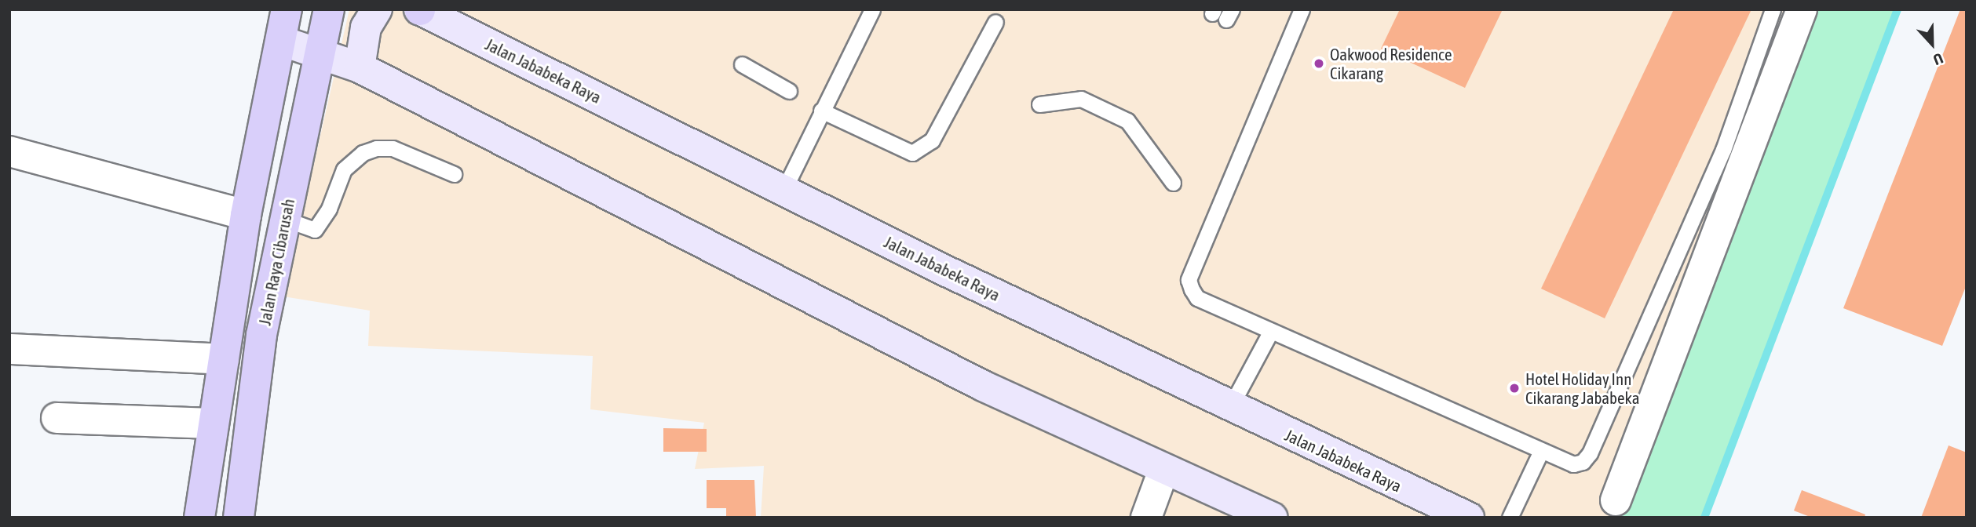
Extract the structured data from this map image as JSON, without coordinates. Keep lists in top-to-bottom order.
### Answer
{
  "streets": {
    "main road": ["Jalan Jababeka Raya", "Jalan Raya Cibarusah"]
  },
  "places": ["Oakwood Residence Cikarang", "Hotel Holiday Inn Cikarang Jababeka"],
  "north": "bottom"
}
